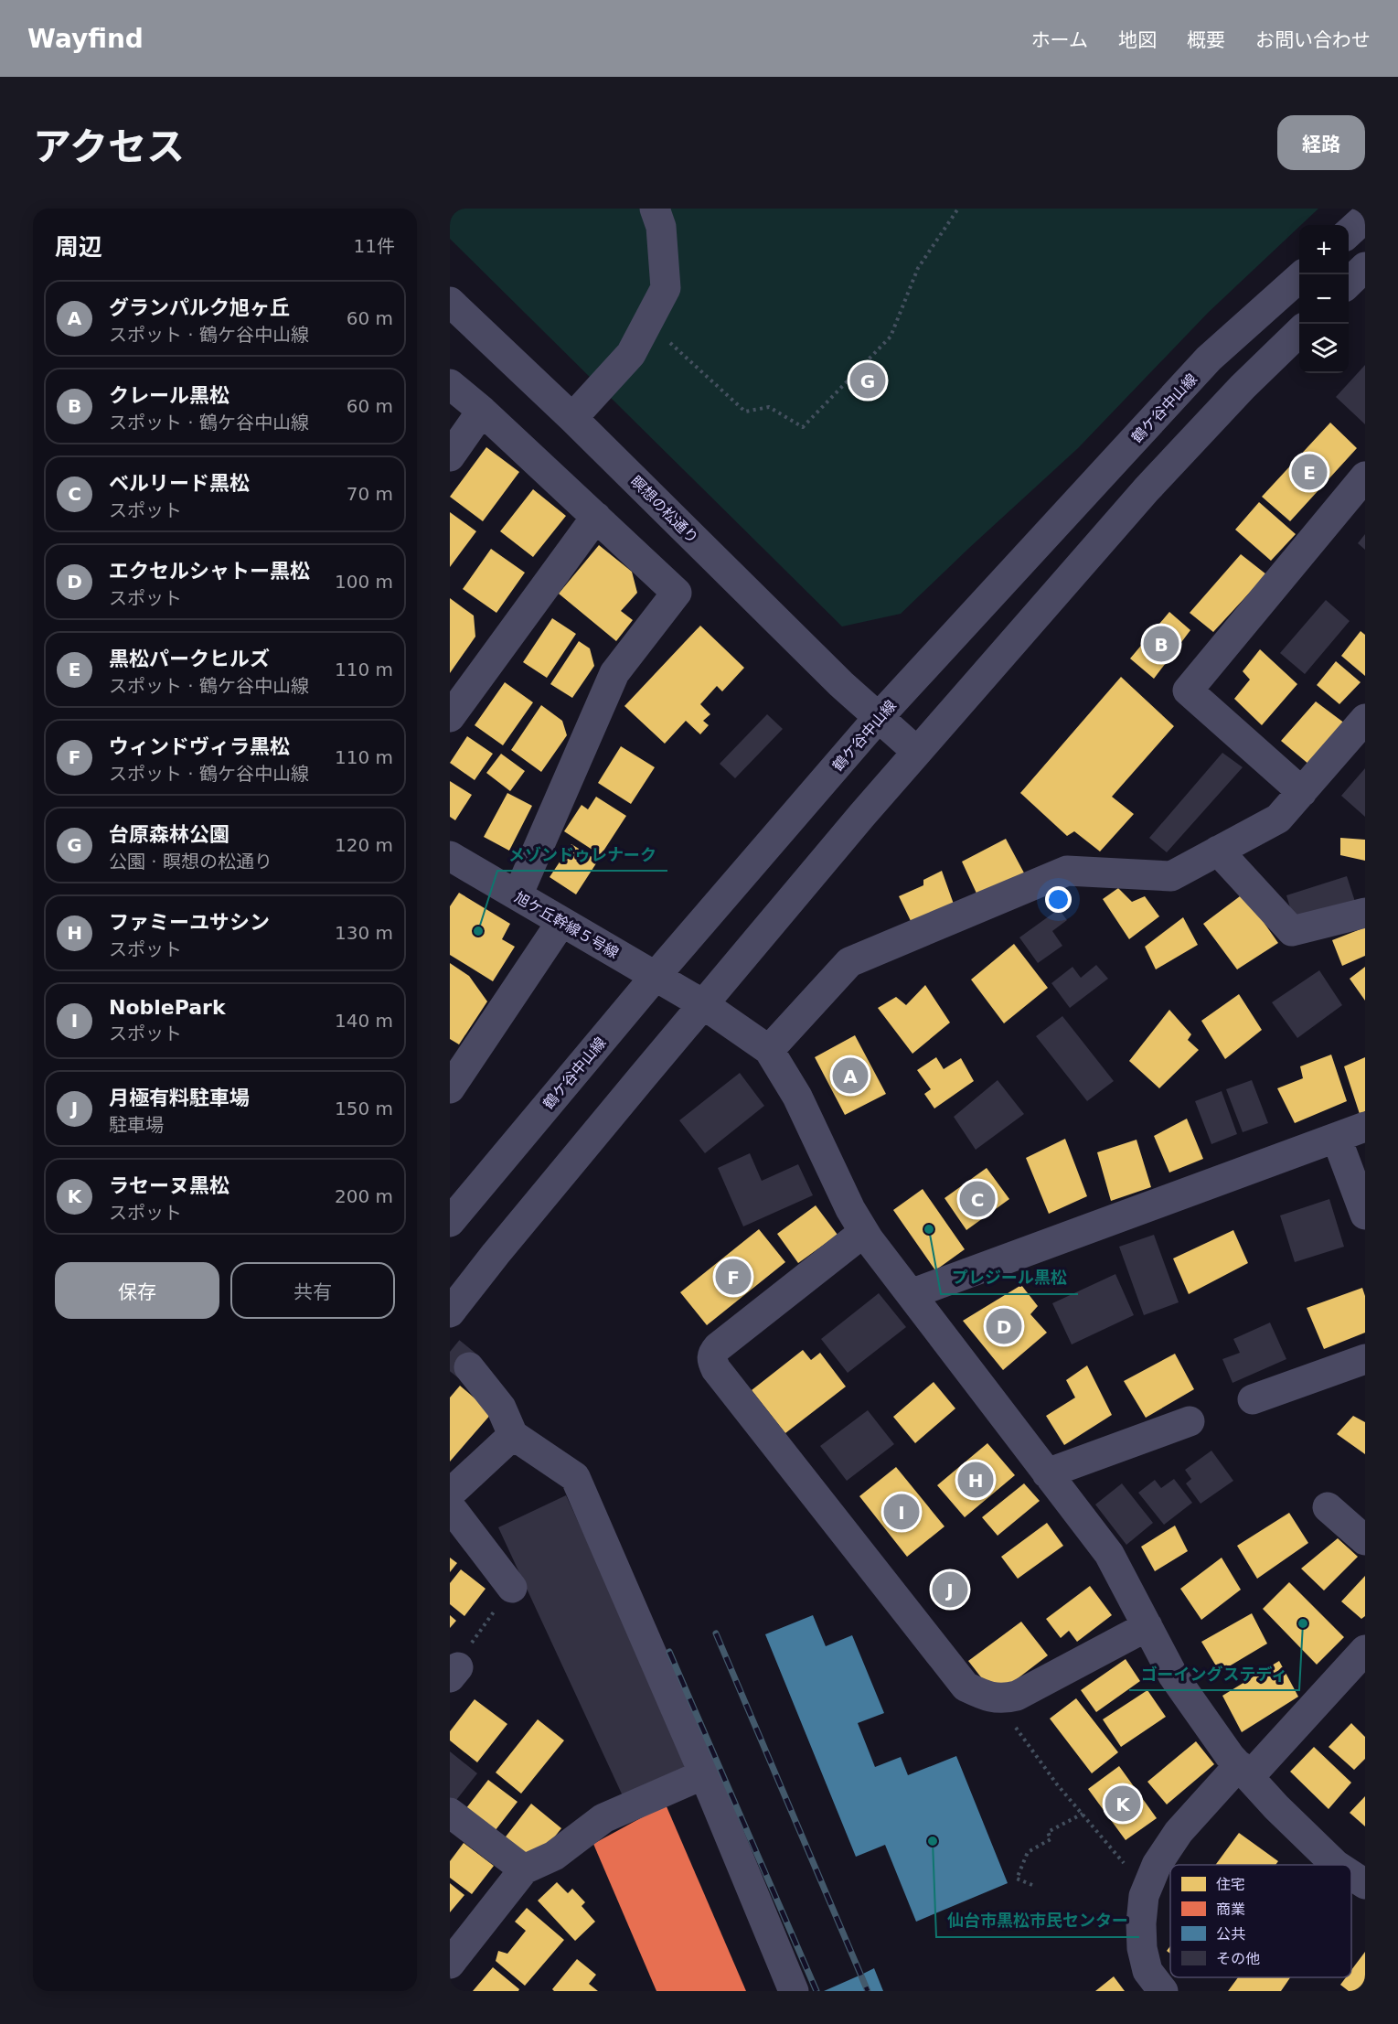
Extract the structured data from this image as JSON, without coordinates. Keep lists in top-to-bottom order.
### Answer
{
  "streets": {
    "street": ["鶴ケ谷中山線", "瞑想の松通り", "旭ケ丘幹線５号線"]
  },
  "crossings": [
    ["鶴ケ谷中山線", "瞑想の松通り"],
    ["鶴ケ谷中山線", "旭ケ丘幹線５号線"]
  ],
  "places": [
    "メゾンドゥレナーク",
    "プレジール黒松",
    "ゴーイングステディ",
    "仙台市黒松市民センター"
  ],
  "legend": [
    "住宅",
    "商業",
    "公共",
    "その他"
  ],
  "page": {
    "header": "Wayfind",
    "nav": [
      "ホーム",
      "地図",
      "概要",
      "お問い合わせ"
    ],
    "title": "アクセス",
    "buttons": [
      "経路",
      ["保存", "共有"]
    ],
    "heading": ["周辺", "11件"],
    "map_buttons": ["+", "−"],
    "list": [
      {
        "mark": "A",
        "name": "グランパルク旭ヶ丘",
        "note": "スポット · 鶴ケ谷中山線",
        "value": "60 m"
      },
      {
        "mark": "B",
        "name": "クレール黒松",
        "note": "スポット · 鶴ケ谷中山線",
        "value": "60 m"
      },
      {
        "mark": "C",
        "name": "ベルリード黒松",
        "note": "スポット",
        "value": "70 m"
      },
      {
        "mark": "D",
        "name": "エクセルシャトー黒松",
        "note": "スポット",
        "value": "100 m"
      },
      {
        "mark": "E",
        "name": "黒松パークヒルズ",
        "note": "スポット · 鶴ケ谷中山線",
        "value": "110 m"
      },
      {
        "mark": "F",
        "name": "ウィンドヴィラ黒松",
        "note": "スポット · 鶴ケ谷中山線",
        "value": "110 m"
      },
      {
        "mark": "G",
        "name": "台原森林公園",
        "note": "公園 · 瞑想の松通り",
        "value": "120 m"
      },
      {
        "mark": "H",
        "name": "ファミーユサシン",
        "note": "スポット",
        "value": "130 m"
      },
      {
        "mark": "I",
        "name": "NoblePark",
        "note": "スポット",
        "value": "140 m"
      },
      {
        "mark": "J",
        "name": "月極有料駐車場",
        "note": "駐車場",
        "value": "150 m"
      },
      {
        "mark": "K",
        "name": "ラセーヌ黒松",
        "note": "スポット",
        "value": "200 m"
      }
    ],
    "pins": [
      "G",
      "E",
      "B",
      "A",
      "C",
      "F",
      "D",
      "H",
      "I",
      "J",
      "K"
    ]
  }
}
